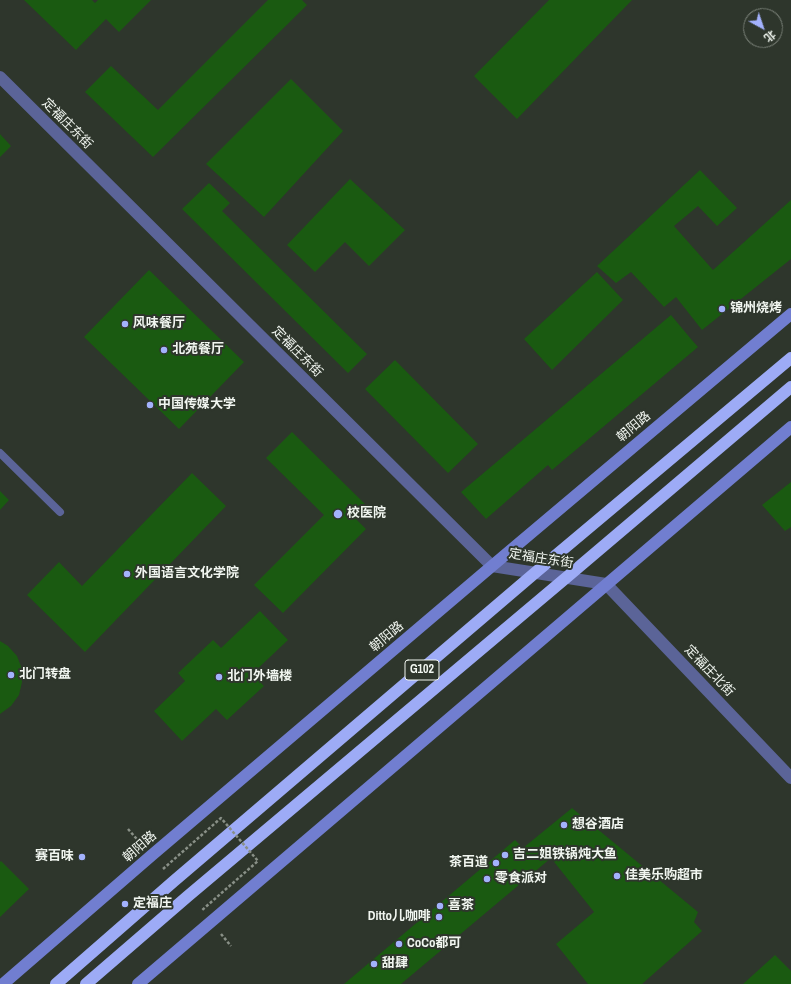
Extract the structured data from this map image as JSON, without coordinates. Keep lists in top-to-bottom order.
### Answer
{
  "streets": {
    "highway": ["G102"],
    "street": ["定福庄东街", "朝阳路", "定福庄北街"]
  },
  "crossings": [
    ["定福庄东街", "朝阳路"],
    ["定福庄东街", "G102"],
    ["定福庄东街", "定福庄北街"]
  ],
  "places": [
    "锦州烧烤",
    "风味餐厅",
    "北苑餐厅",
    "中国传媒大学",
    "校医院",
    "外国语言文化学院",
    "北门转盘",
    "北门外墙楼",
    "想谷酒店",
    "吉二姐铁锅炖大鱼",
    "赛百味",
    "茶百道",
    "佳美乐购超市",
    "零食派对",
    "定福庄",
    "喜茶",
    "Ditto儿咖啡",
    "CoCo都可",
    "甜肆"
  ],
  "north": "bottom right"
}
